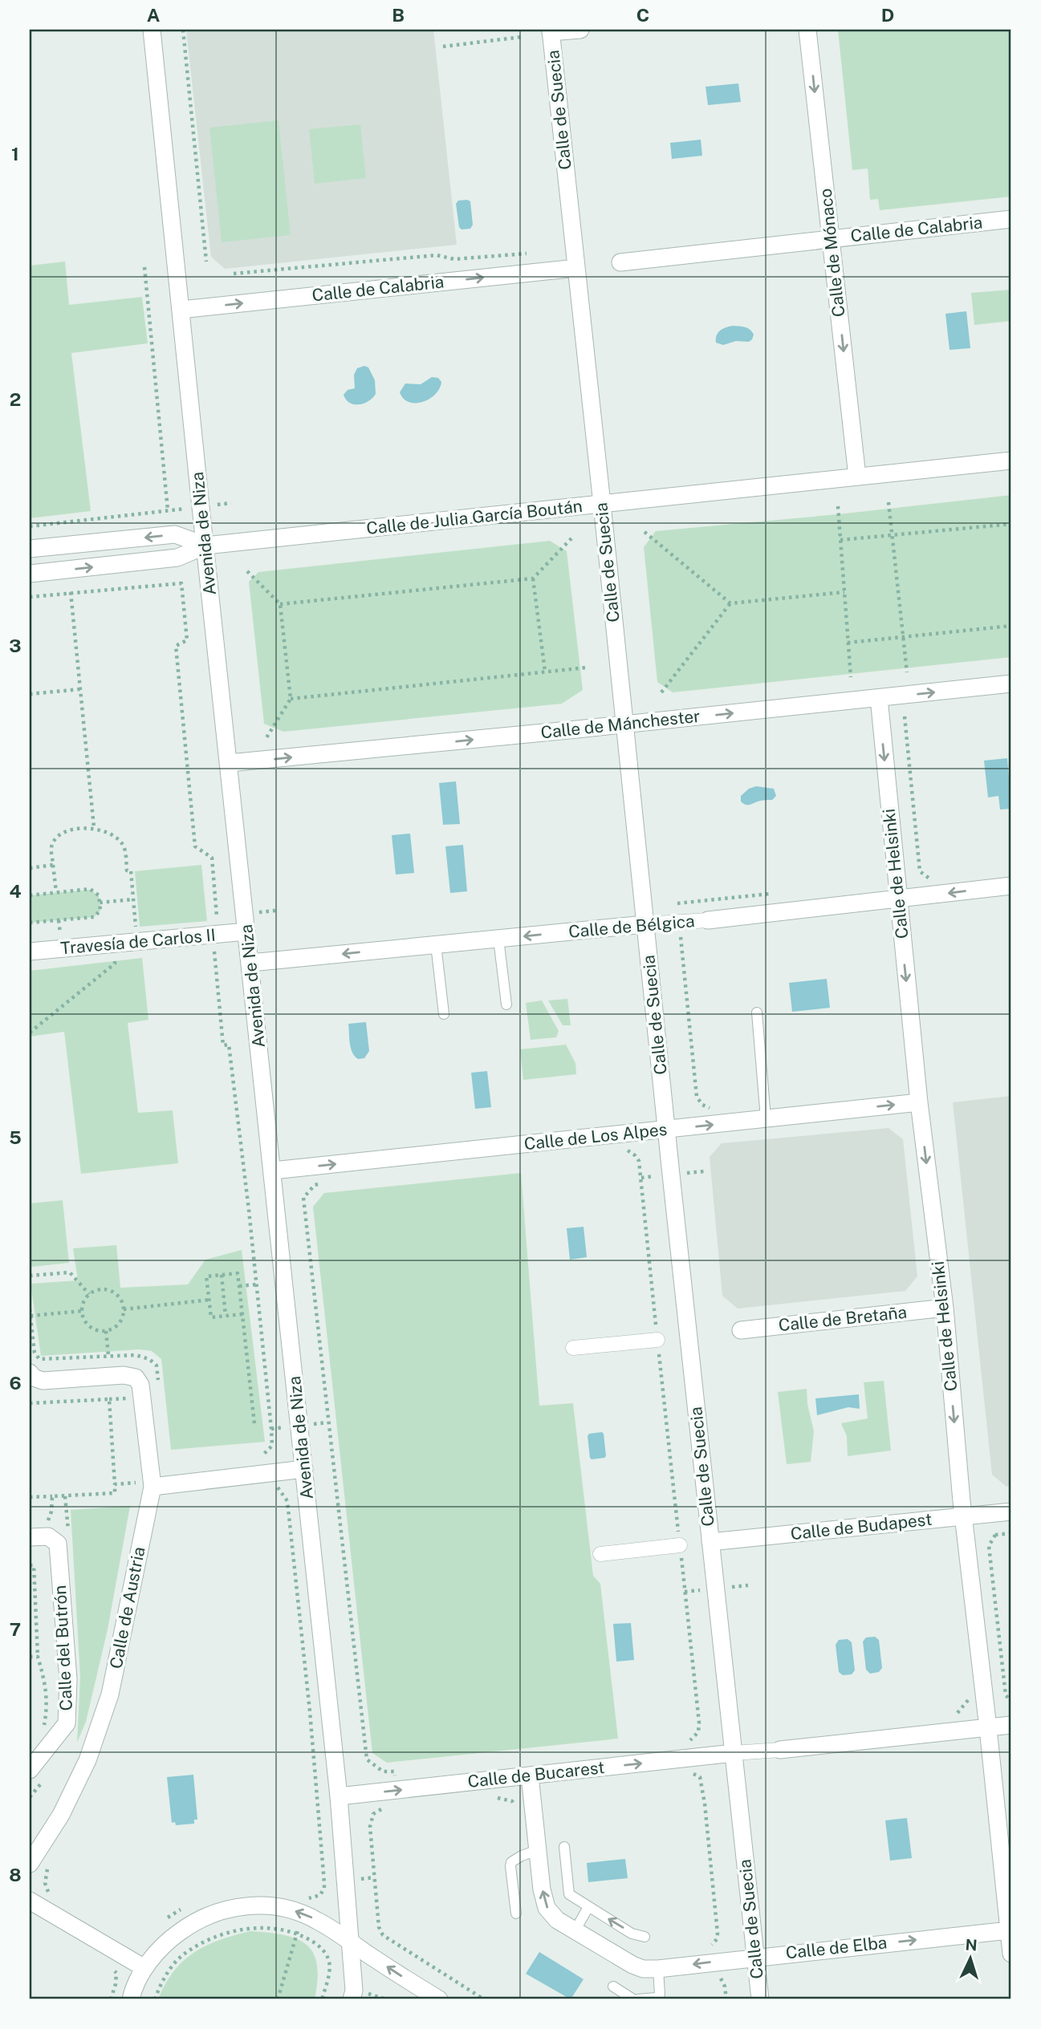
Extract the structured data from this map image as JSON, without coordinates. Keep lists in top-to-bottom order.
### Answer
{
  "streets": {
    "street": [
      "Calle de Suecia",
      "Calle de Calabria",
      "Calle de Mónaco",
      "Calle de Julia García Boután",
      "Avenida de Niza",
      "Calle de Mánchester",
      "Calle de Helsinki",
      "Calle de Bélgica",
      "Travesía de Carlos II",
      "Calle de Los Alpes",
      "Calle de Bretaña",
      "Calle de Budapest",
      "Calle de Austria",
      "Calle del Butrón",
      "Calle de Bucarest",
      "Calle de Elba"
    ]
  },
  "crossings": [
    ["Calle de Suecia", "Calle de Calabria"],
    ["Calle de Suecia", "Calle de Julia García Boután"],
    ["Calle de Suecia", "Calle de Mánchester"],
    ["Calle de Suecia", "Calle de Bélgica"],
    ["Calle de Suecia", "Calle de Los Alpes"],
    ["Calle de Suecia", "Calle de Budapest"],
    ["Calle de Suecia", "Calle de Bucarest"],
    ["Calle de Suecia", "Calle de Elba"],
    ["Calle de Calabria", "Calle de Mónaco"],
    ["Calle de Calabria", "Avenida de Niza"],
    ["Calle de Mónaco", "Calle de Julia García Boután"],
    ["Calle de Julia García Boután", "Avenida de Niza"],
    ["Avenida de Niza", "Calle de Mánchester"],
    ["Avenida de Niza", "Calle de Bélgica"],
    ["Avenida de Niza", "Travesía de Carlos II"],
    ["Avenida de Niza", "Calle de Los Alpes"],
    ["Avenida de Niza", "Calle de Bucarest"],
    ["Calle de Mánchester", "Calle de Helsinki"],
    ["Calle de Helsinki", "Calle de Bélgica"],
    ["Calle de Helsinki", "Calle de Los Alpes"],
    ["Calle de Helsinki", "Calle de Bretaña"],
    ["Calle de Helsinki", "Calle de Budapest"],
    ["Calle de Helsinki", "Calle de Elba"],
    ["Calle de Bucarest", "Calle de Elba"]
  ],
  "one_way": [
    "Calle de Calabria",
    "Calle de Mónaco",
    "Calle de Mánchester",
    "Calle de Helsinki",
    "Calle de Bélgica",
    "Calle de Los Alpes",
    "Calle de Bucarest"
  ],
  "north": "top",
  "grid": {
    "columns": [
      "A",
      "B",
      "C",
      "D"
    ],
    "rows": [
      "1",
      "2",
      "3",
      "4",
      "5",
      "6",
      "7",
      "8"
    ]
  }
}
